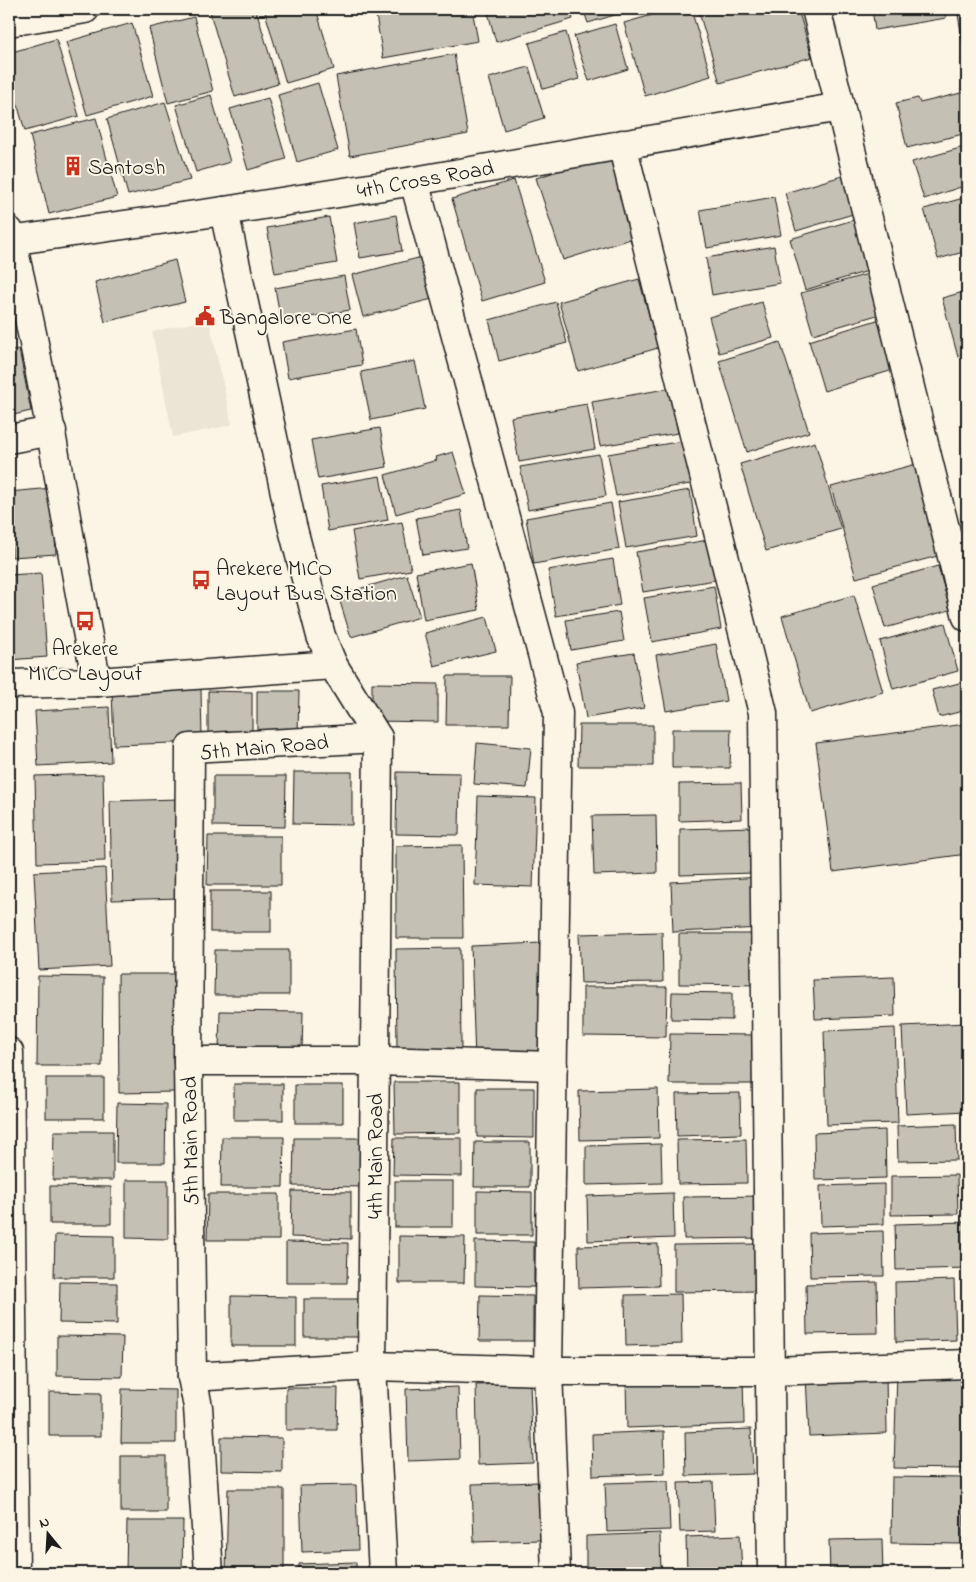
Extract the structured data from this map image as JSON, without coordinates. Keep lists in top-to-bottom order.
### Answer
{
  "streets": {
    "street": ["4th Cross Road", "5th Main Road", "4th Main Road"]
  },
  "crossings": [
    ["5th Main Road", "4th Main Road"]
  ],
  "places": {
    "building": ["Santosh"],
    "public building": ["Bangalore One"],
    "bus stop": ["Arekere MICO Layout Bus Station", "Arekere MICO Layout"]
  },
  "north": "top"
}
